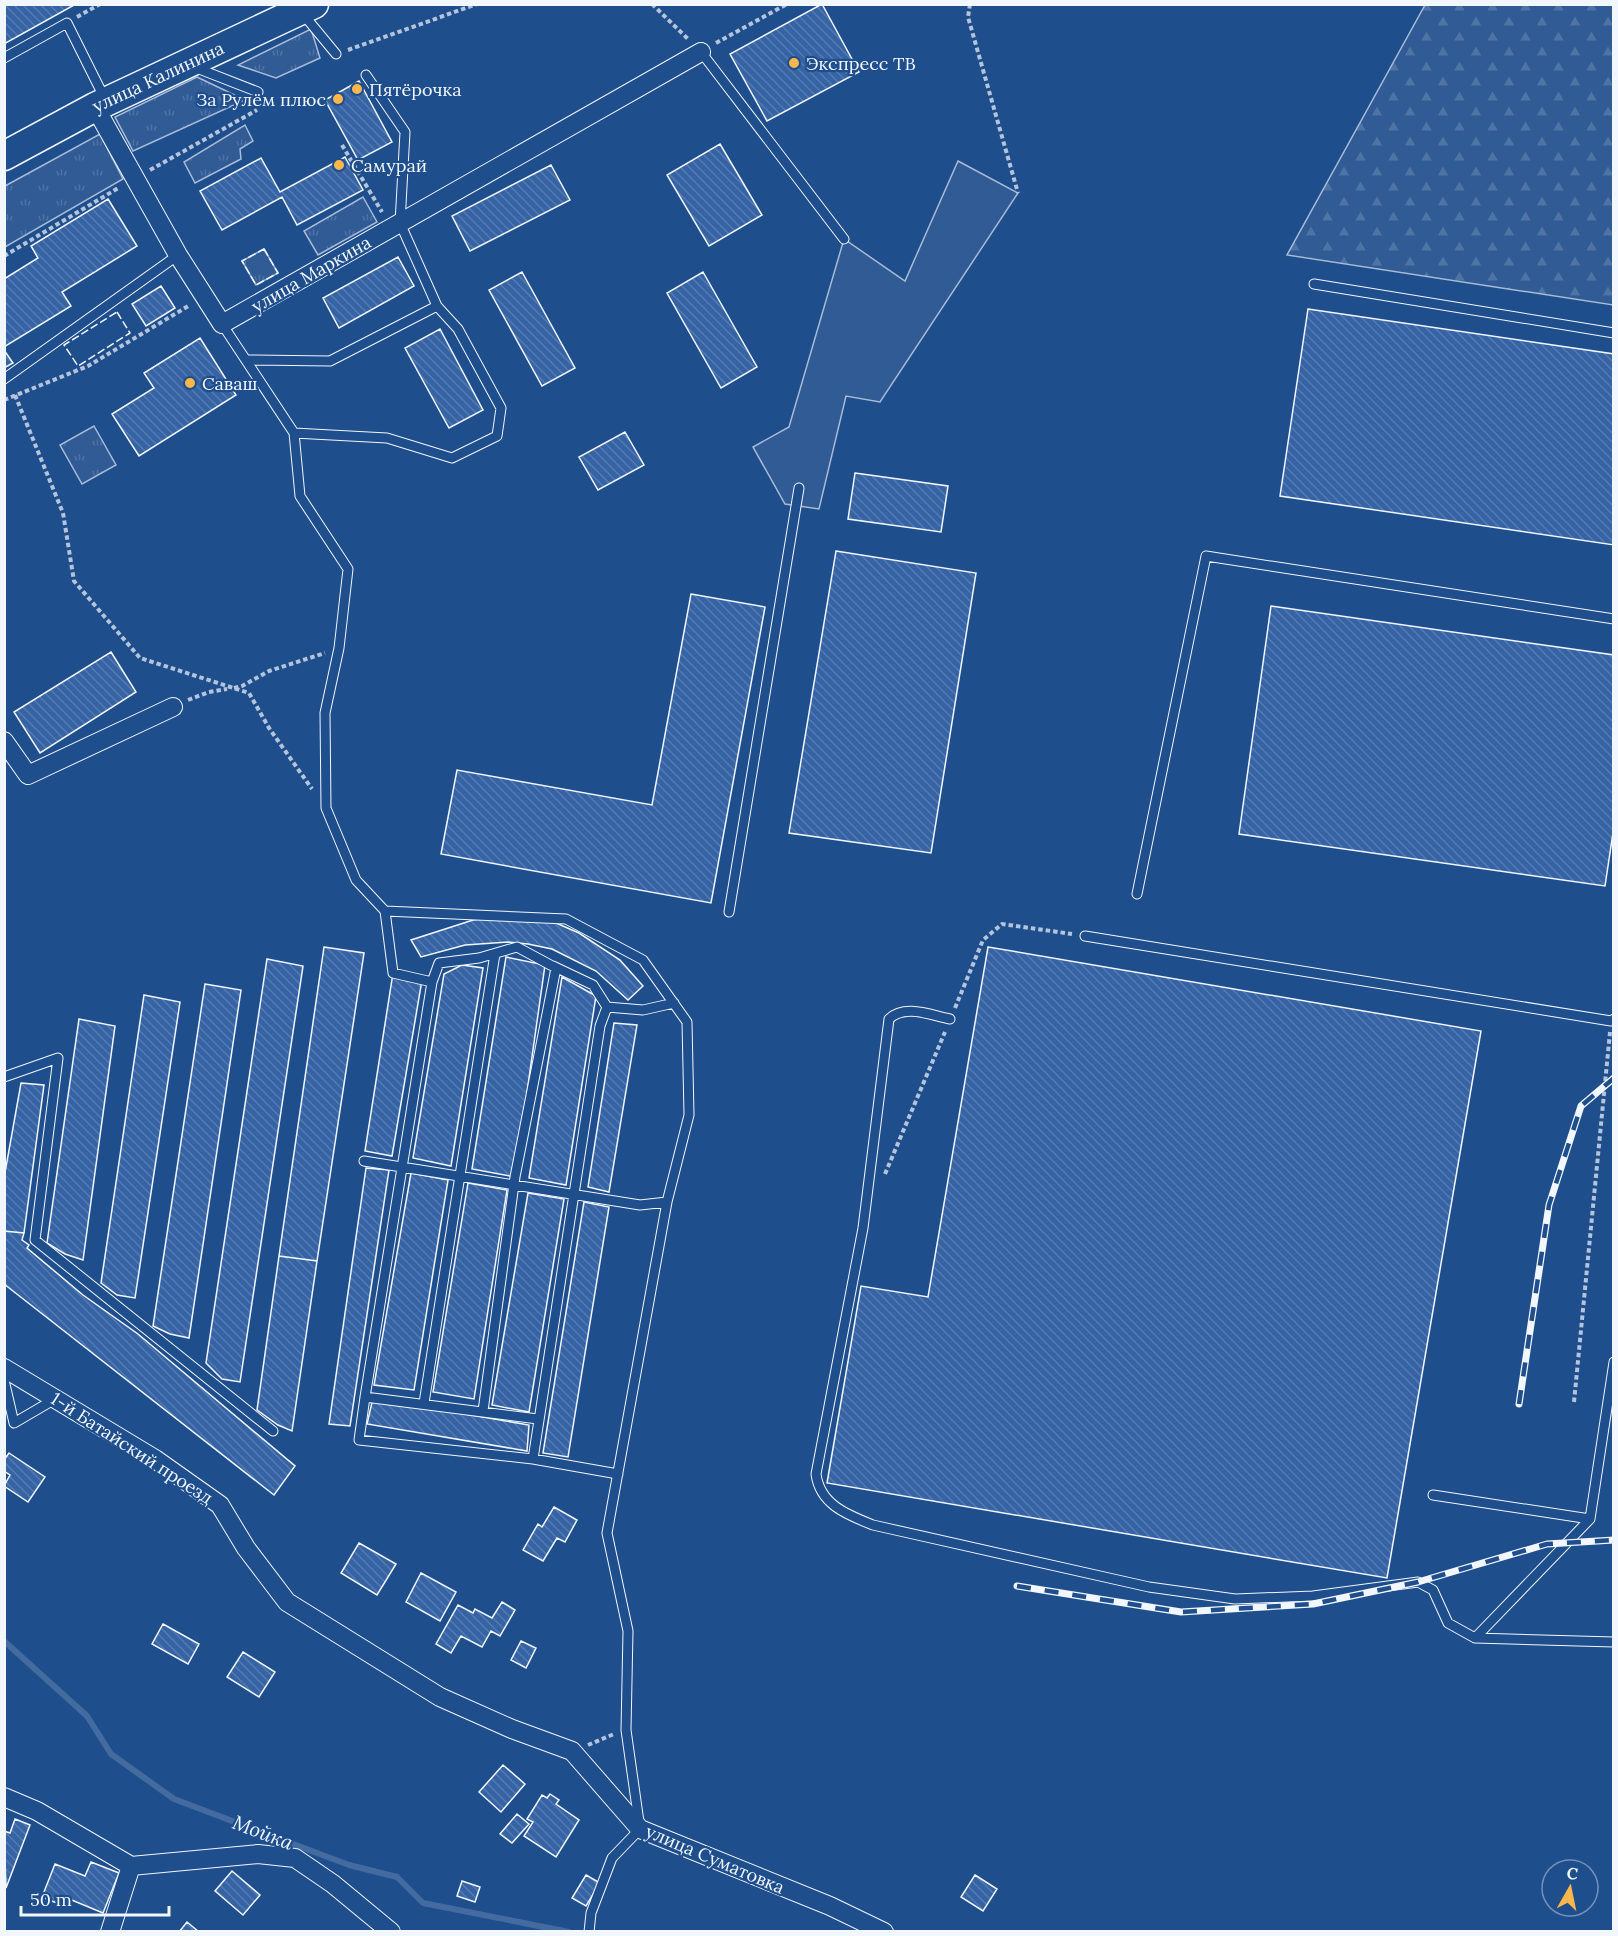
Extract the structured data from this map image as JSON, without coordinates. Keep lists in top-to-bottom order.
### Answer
{
  "streets": {
    "main road": ["улица Калинина"],
    "street": ["улица Маркина", "1-й Батайский проезд", "улица Суматовка"]
  },
  "crossings": [
    ["1-й Батайский проезд", "улица Суматовка"]
  ],
  "water": ["Мойка"],
  "places": [
    "Экспресс ТВ",
    "Пятёрочка",
    "За Рулём плюс",
    "Самурай",
    "Саваш"
  ],
  "scale_bar": "50 m",
  "north": "top"
}
